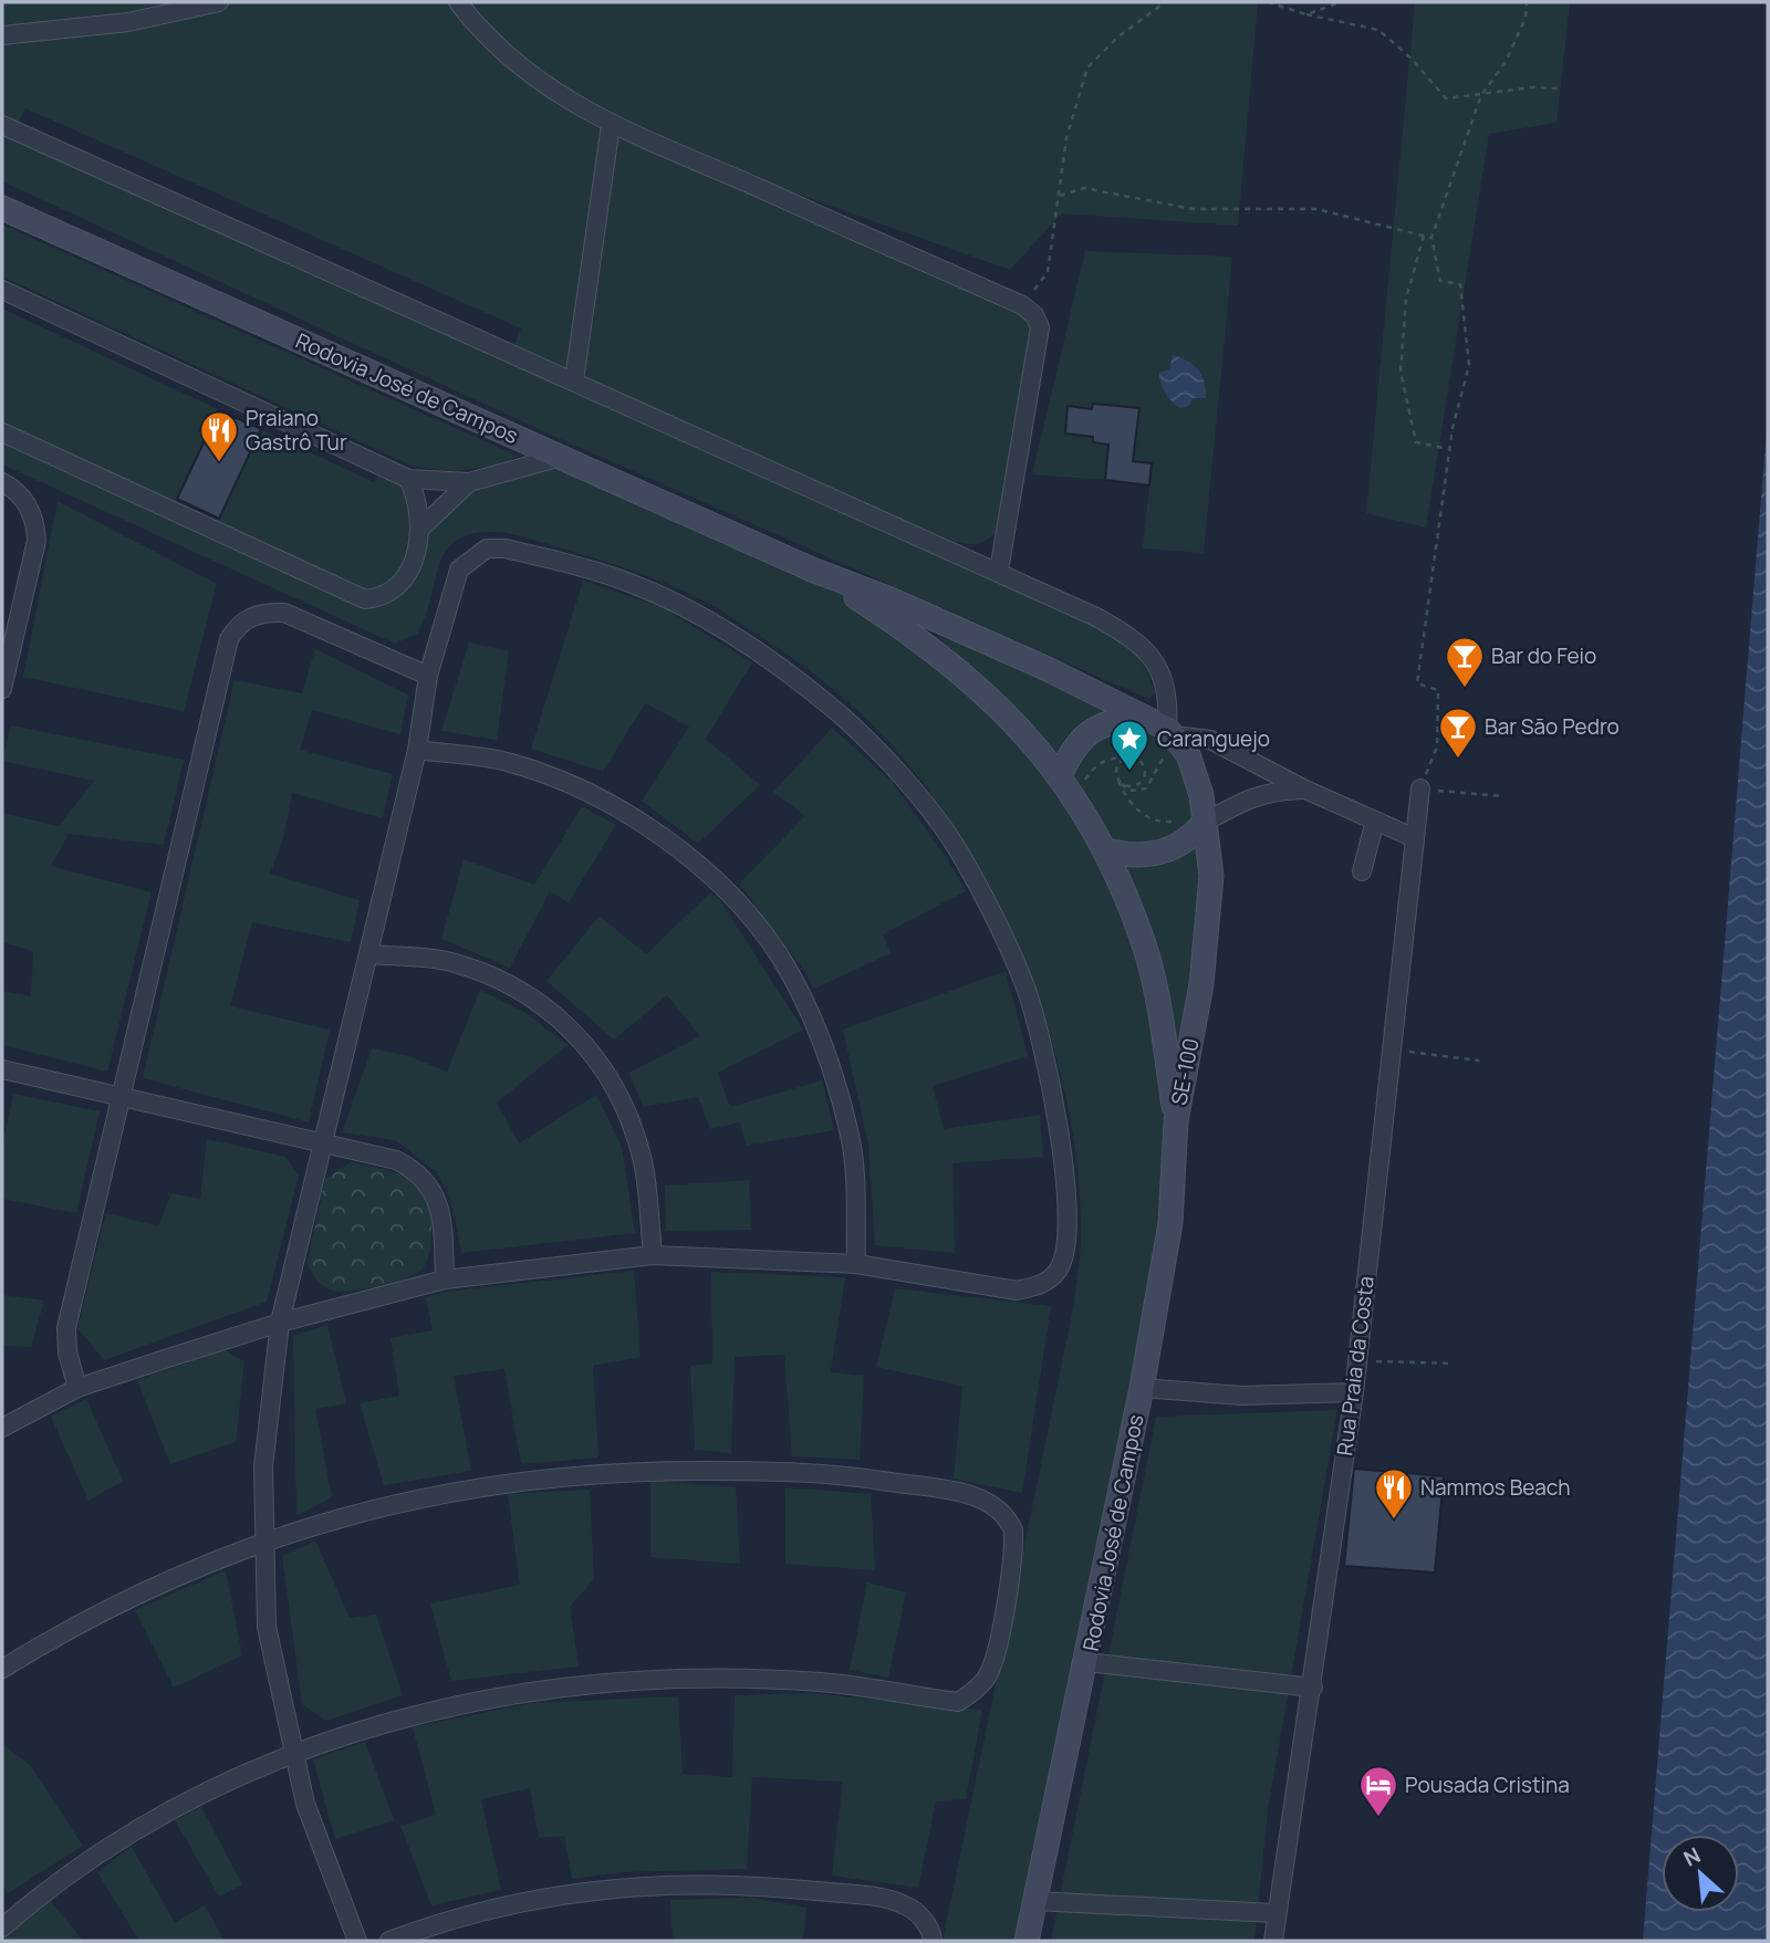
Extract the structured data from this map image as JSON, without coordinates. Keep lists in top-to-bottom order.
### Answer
{
  "streets": {
    "main road": ["Rodovia José de Campos", "SE-100"],
    "street": ["Rua Praia da Costa"]
  },
  "crossings": [
    ["Rodovia José de Campos", "SE-100"]
  ],
  "places": {
    "restaurant": ["Praiano Gastrô Tur", "Nammos Beach"],
    "bar": ["Bar do Feio", "Bar São Pedro"],
    "place": ["Caranguejo"],
    "hotel": ["Pousada Cristina"]
  },
  "north": "top left"
}
